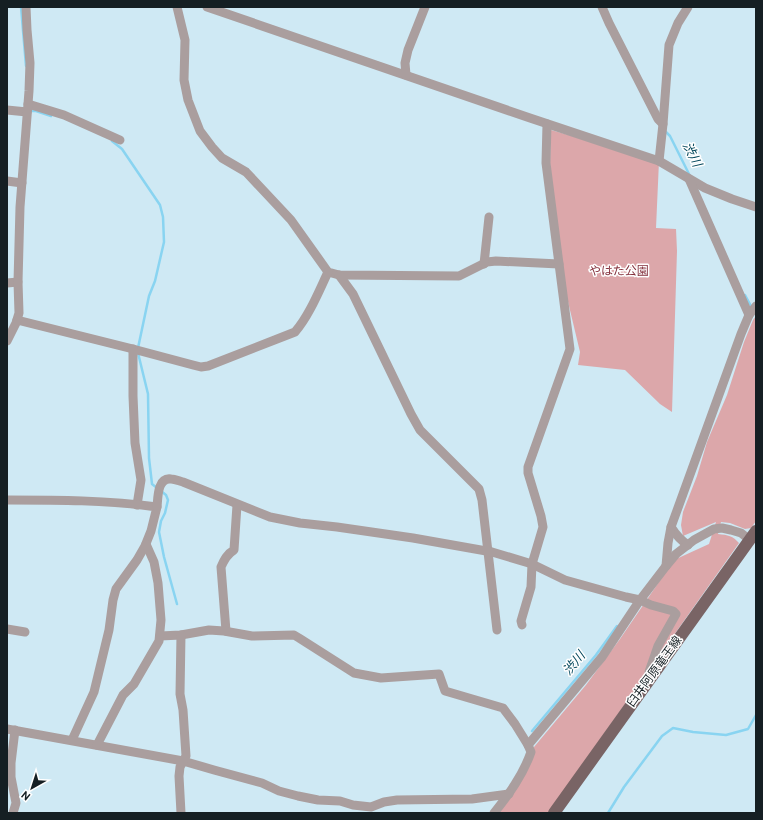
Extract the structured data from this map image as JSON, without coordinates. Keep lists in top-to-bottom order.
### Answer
{
  "streets": {
    "main road": ["臼井阿原竜王線"]
  },
  "water": ["渋川"],
  "parks": ["やはた公園"],
  "north": "bottom left"
}
